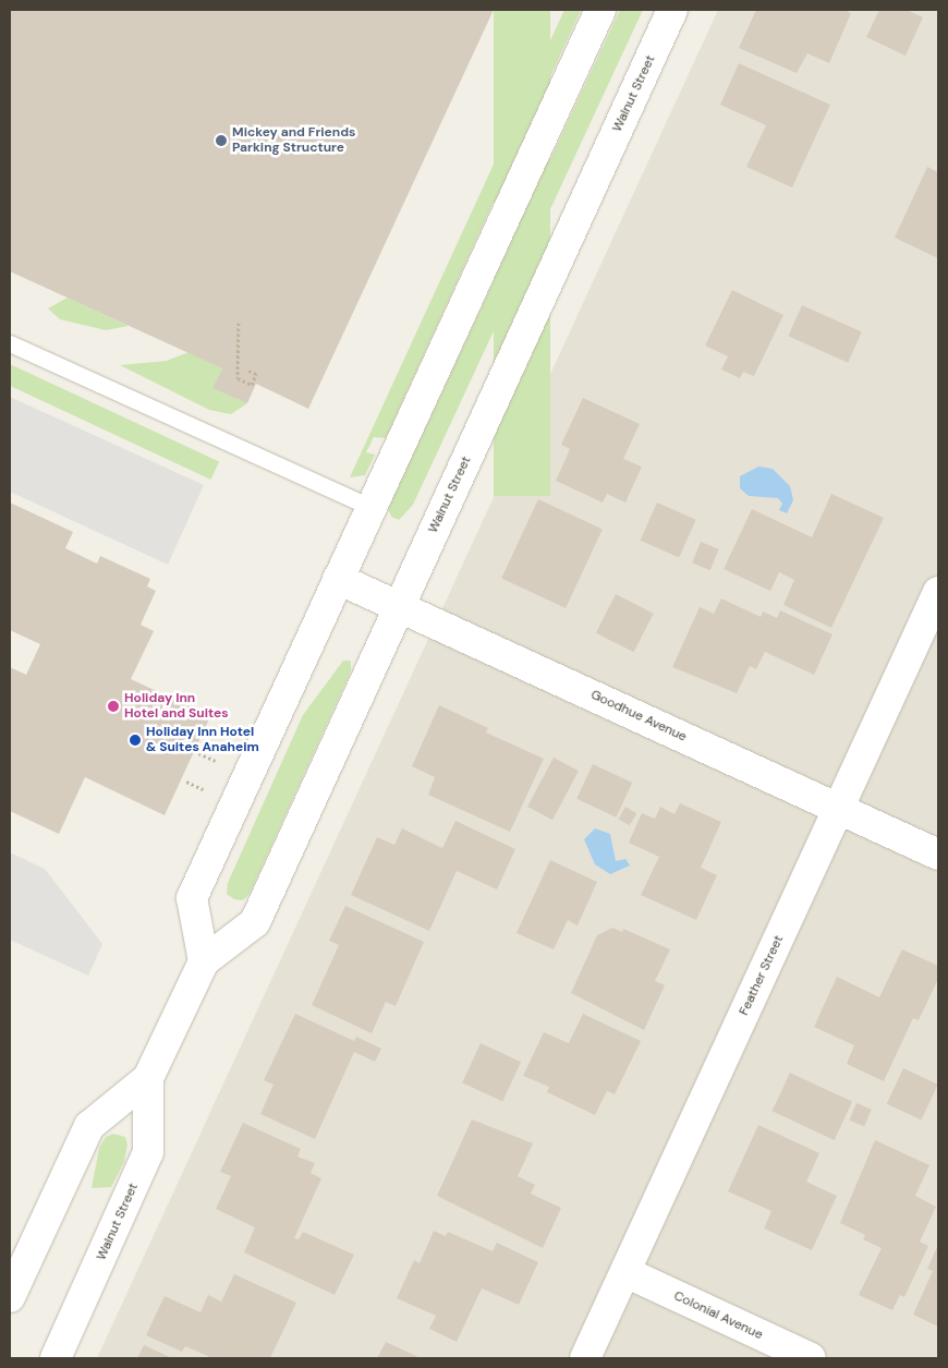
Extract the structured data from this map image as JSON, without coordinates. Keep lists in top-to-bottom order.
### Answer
{
  "streets": {
    "street": [
      "Walnut Street",
      "Goodhue Avenue",
      "Feather Street",
      "Colonial Avenue"
    ]
  },
  "crossings": [
    ["Walnut Street", "Goodhue Avenue"],
    ["Goodhue Avenue", "Feather Street"],
    ["Feather Street", "Colonial Avenue"]
  ],
  "places": ["Mickey and Friends Parking Structure", "Holiday Inn Hotel and Suites", "Holiday Inn Hotel & Suites Anaheim"]
}
